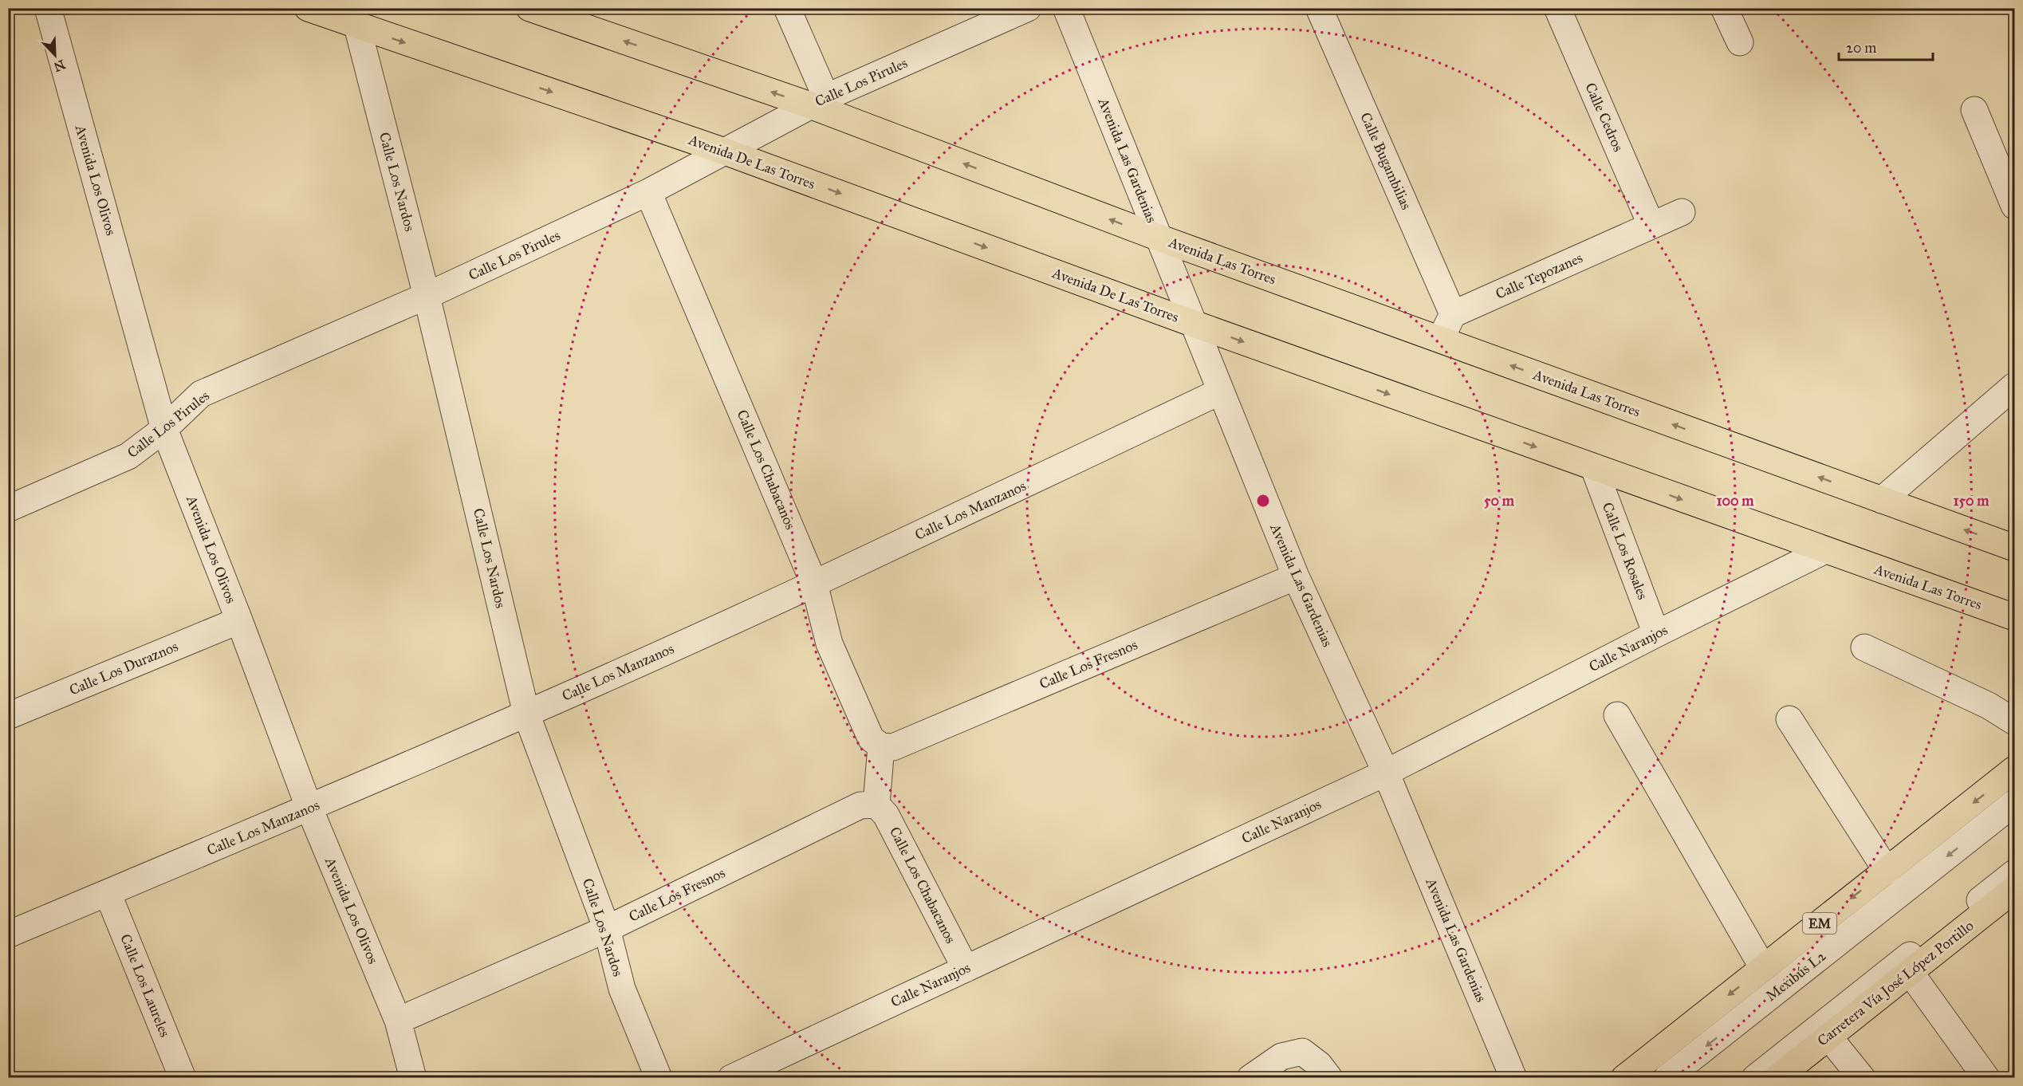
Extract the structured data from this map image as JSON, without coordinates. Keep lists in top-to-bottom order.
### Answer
{
  "streets": {
    "main road": [
      "Avenida De Las Torres",
      "Avenida Las Torres",
      "EM",
      "Carretera Vía José López Portillo"
    ],
    "street": [
      "Calle Los Pirules",
      "Calle Cedros",
      "Avenida Las Gardenias",
      "Calle Bugambilias",
      "Avenida Los Olivos",
      "Calle Los Nardos",
      "Calle Tepozanes",
      "Calle Los Chabacanos",
      "Calle Los Manzanos",
      "Calle Los Rosales",
      "Calle Naranjos",
      "Calle Los Fresnos",
      "Calle Los Duraznos",
      "Mexibús L2",
      "Calle Los Laureles"
    ]
  },
  "crossings": [
    ["Calle Los Pirules", "Avenida De Las Torres"],
    ["Calle Los Pirules", "Avenida Los Olivos"],
    ["Calle Los Pirules", "Calle Los Nardos"],
    ["Calle Los Pirules", "Calle Los Chabacanos"],
    ["Calle Cedros", "Calle Tepozanes"],
    ["Avenida Las Gardenias", "Avenida De Las Torres"],
    ["Avenida Las Gardenias", "Avenida Las Torres"],
    ["Avenida Las Gardenias", "Calle Los Manzanos"],
    ["Avenida Las Gardenias", "Calle Naranjos"],
    ["Avenida Las Gardenias", "Calle Los Fresnos"],
    ["Calle Bugambilias", "Calle Tepozanes"],
    ["Avenida De Las Torres", "Calle Los Nardos"],
    ["Avenida De Las Torres", "Avenida Las Torres"],
    ["Avenida Los Olivos", "Calle Los Manzanos"],
    ["Avenida Los Olivos", "Calle Los Fresnos"],
    ["Avenida Los Olivos", "Calle Los Duraznos"],
    ["Calle Los Nardos", "Calle Los Manzanos"],
    ["Calle Los Nardos", "Calle Los Fresnos"],
    ["Avenida Las Torres", "Calle Los Rosales"],
    ["Avenida Las Torres", "Calle Naranjos"],
    ["Calle Los Chabacanos", "Calle Los Manzanos"],
    ["Calle Los Chabacanos", "Calle Naranjos"],
    ["Calle Los Chabacanos", "Calle Los Fresnos"],
    ["Calle Los Manzanos", "Calle Los Laureles"],
    ["Calle Los Rosales", "Calle Naranjos"]
  ],
  "scale_bar": "20 m",
  "north": "bottom right",
  "rings": ["50 m", "100 m", "150 m"]
}
